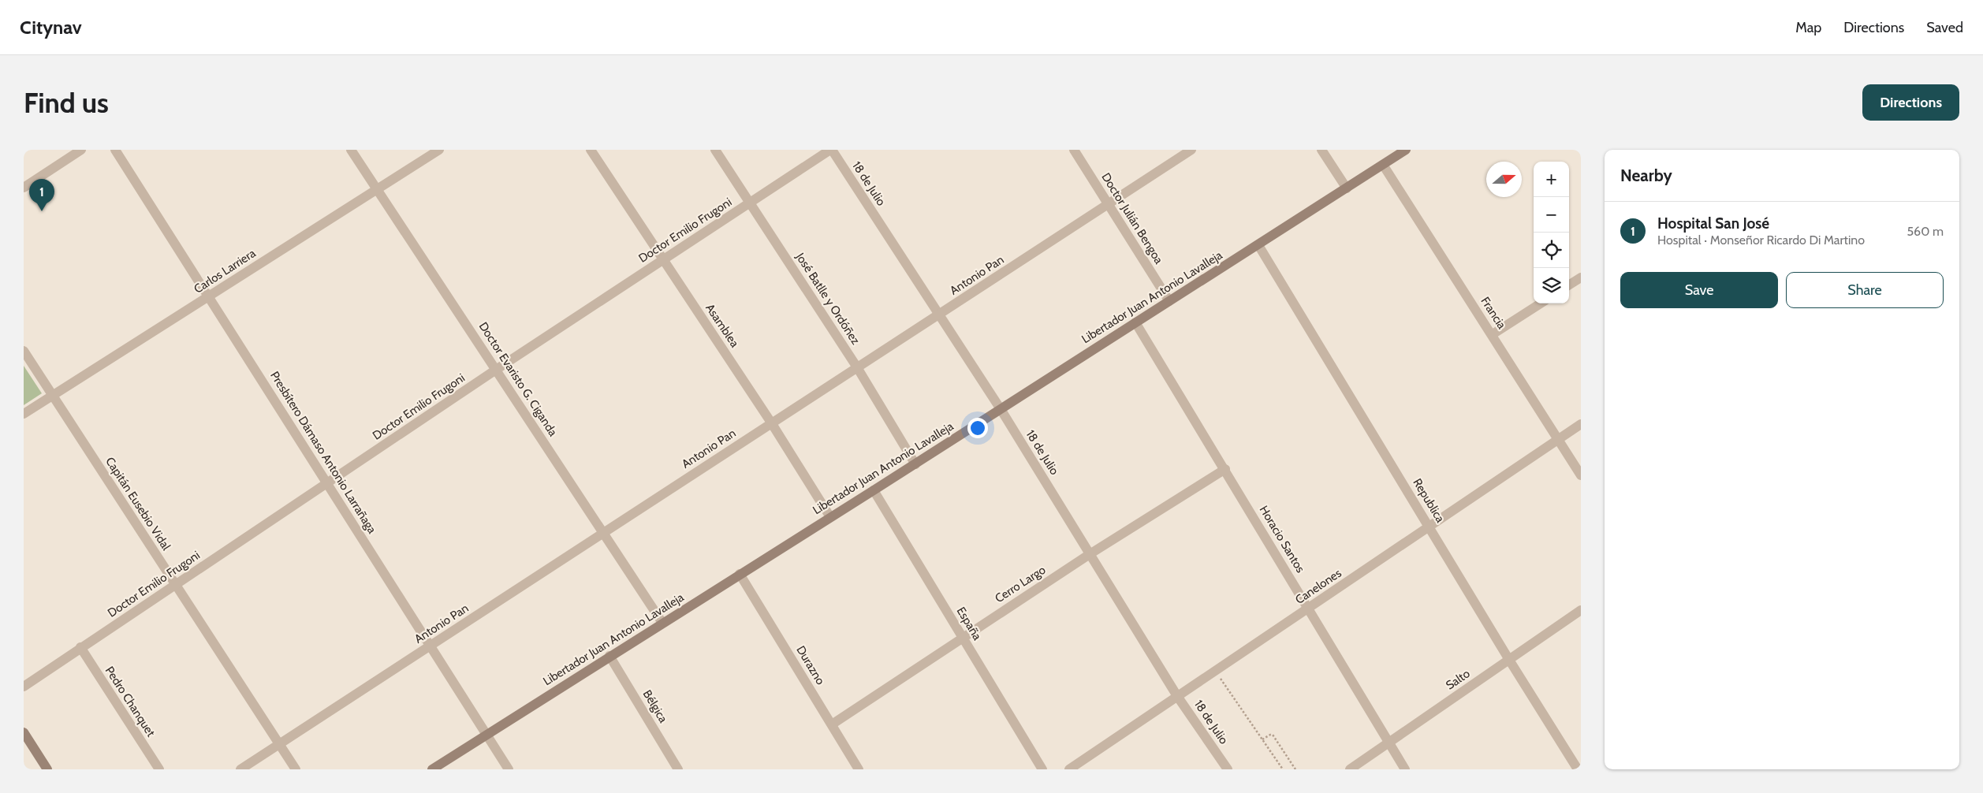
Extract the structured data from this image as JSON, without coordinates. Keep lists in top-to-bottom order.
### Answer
{
  "streets": {
    "street": [
      "18 de Julio",
      "Doctor Julián Bengoa",
      "Doctor Emilio Frugoni",
      "Carlos Larriera",
      "Antonio Pan",
      "Libertador Juan Antonio Lavalleja",
      "José Batlle y Ordóñez",
      "Francia",
      "Asamblea",
      "Doctor Evaristo G. Ciganda",
      "Presbítero Dámaso Antonio Larrañaga",
      "Republica",
      "Capitán Eusebio Vidal",
      "Horacio Santos",
      "Cerro Largo",
      "Canelones",
      "España",
      "Durazno",
      "Salto",
      "Pedro Chanquet",
      "Bélgica"
    ]
  },
  "crossings": [
    ["18 de Julio", "Doctor Emilio Frugoni"],
    ["18 de Julio", "Antonio Pan"],
    ["18 de Julio", "Libertador Juan Antonio Lavalleja"],
    ["18 de Julio", "Cerro Largo"],
    ["18 de Julio", "Canelones"],
    ["Doctor Julián Bengoa", "Antonio Pan"],
    ["Doctor Julián Bengoa", "Libertador Juan Antonio Lavalleja"],
    ["Doctor Emilio Frugoni", "José Batlle y Ordóñez"],
    ["Doctor Emilio Frugoni", "Asamblea"],
    ["Doctor Emilio Frugoni", "Doctor Evaristo G. Ciganda"],
    ["Doctor Emilio Frugoni", "Presbítero Dámaso Antonio Larrañaga"],
    ["Doctor Emilio Frugoni", "Capitán Eusebio Vidal"],
    ["Doctor Emilio Frugoni", "Pedro Chanquet"],
    ["Carlos Larriera", "Doctor Evaristo G. Ciganda"],
    ["Carlos Larriera", "Presbítero Dámaso Antonio Larrañaga"],
    ["Carlos Larriera", "Capitán Eusebio Vidal"],
    ["Antonio Pan", "José Batlle y Ordóñez"],
    ["Antonio Pan", "Asamblea"],
    ["Antonio Pan", "Doctor Evaristo G. Ciganda"],
    ["Antonio Pan", "Presbítero Dámaso Antonio Larrañaga"],
    ["Antonio Pan", "Capitán Eusebio Vidal"],
    ["Libertador Juan Antonio Lavalleja", "José Batlle y Ordóñez"],
    ["Libertador Juan Antonio Lavalleja", "Francia"],
    ["Libertador Juan Antonio Lavalleja", "Asamblea"],
    ["Libertador Juan Antonio Lavalleja", "Doctor Evaristo G. Ciganda"],
    ["Libertador Juan Antonio Lavalleja", "Presbítero Dámaso Antonio Larrañaga"],
    ["Libertador Juan Antonio Lavalleja", "Republica"],
    ["Libertador Juan Antonio Lavalleja", "Horacio Santos"],
    ["Libertador Juan Antonio Lavalleja", "España"],
    ["Libertador Juan Antonio Lavalleja", "Durazno"],
    ["Libertador Juan Antonio Lavalleja", "Bélgica"],
    ["Francia", "Canelones"],
    ["Republica", "Canelones"],
    ["Republica", "Salto"],
    ["Horacio Santos", "Cerro Largo"],
    ["Horacio Santos", "Canelones"],
    ["Horacio Santos", "Salto"],
    ["Cerro Largo", "España"],
    ["Cerro Largo", "Durazno"]
  ],
  "north": "right",
  "page": {
    "header": "Citynav",
    "nav": ["Map", "Directions", "Saved"],
    "buttons": [
      "Directions",
      ["Save", "Share"]
    ],
    "title": "Find us",
    "heading": "Nearby",
    "map_buttons": ["+", "−"],
    "pins": "1",
    "list": [
      {
        "mark": "1",
        "name": "Hospital San José",
        "note": "Hospital · Monseñor Ricardo Di Martino",
        "value": "560 m"
      }
    ]
  }
}
